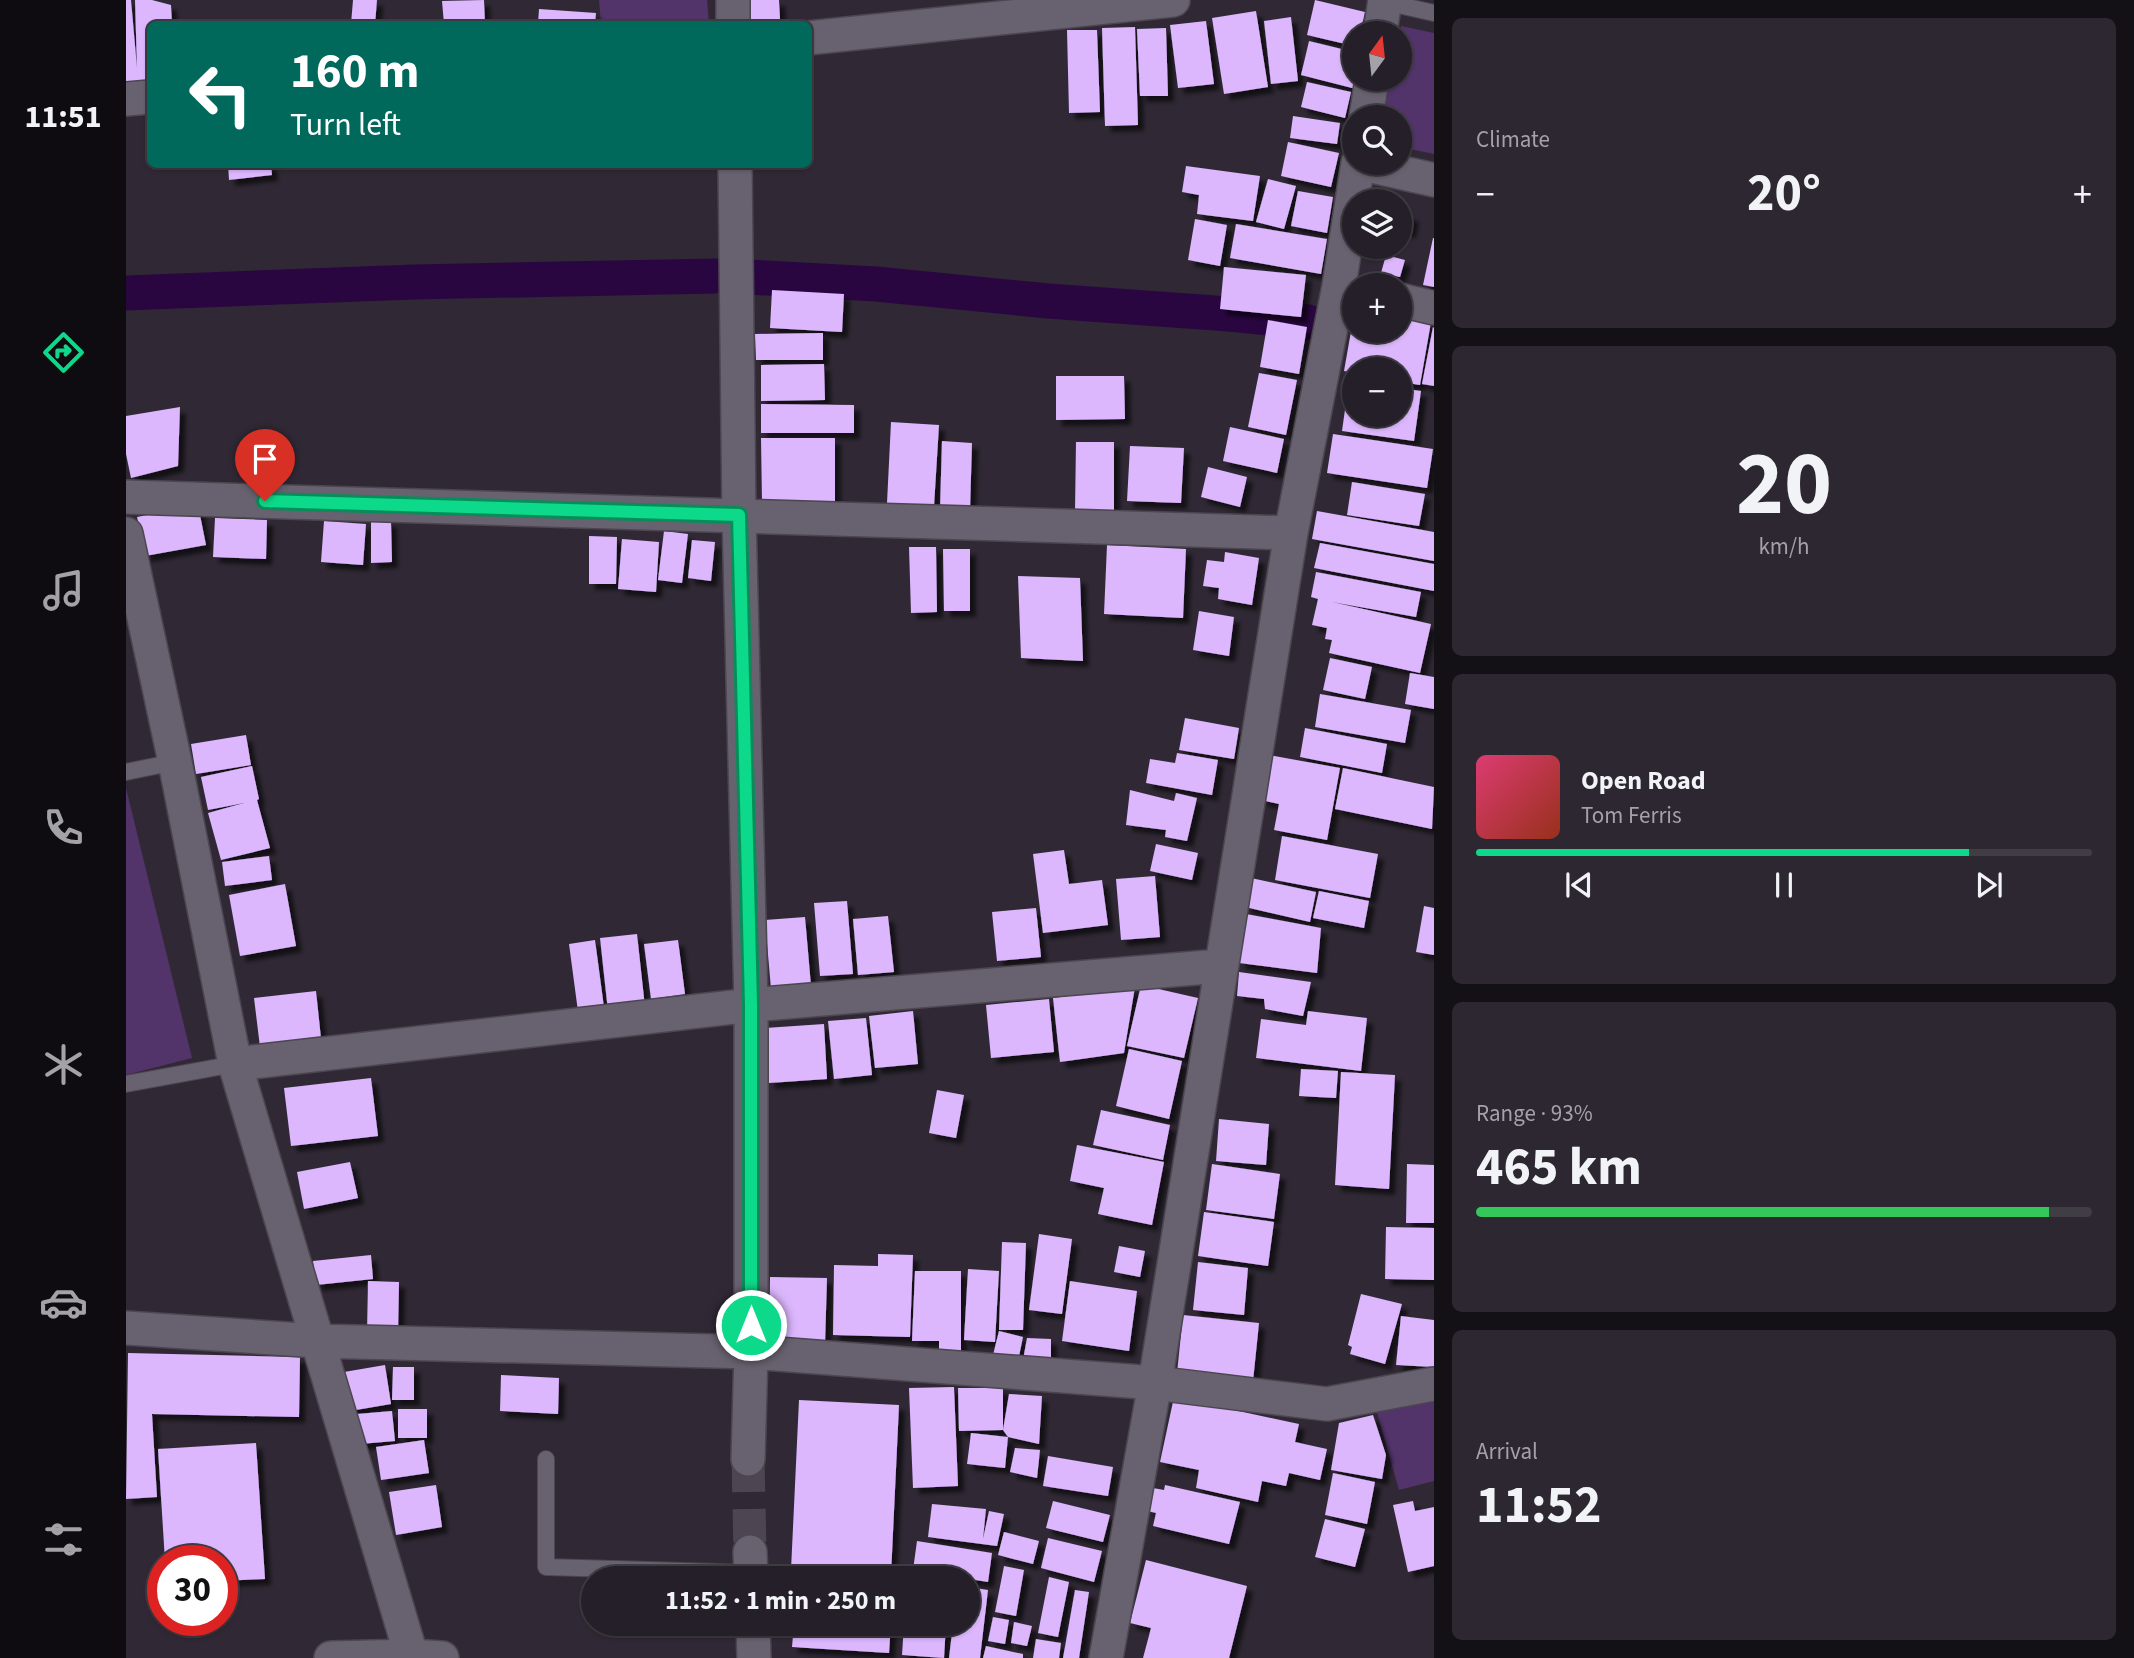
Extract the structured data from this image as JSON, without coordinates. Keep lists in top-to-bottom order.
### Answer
{
  "north": "top",
  "page": {
    "tabs": "11:51",
    "tile": [
      "Climate",
      ["20", "km/h"],
      ["Range · 93%", "465 km"],
      ["Arrival", "11:52"]
    ],
    "map_buttons": ["+", "−"],
    "turn": ["160 m", "Turn left"],
    "heat": ["−", "20°", "+"],
    "song": ["Open Road", "Tom Ferris"],
    "limit": "30",
    "trip": "11:52 · 1 min · 250 m"
  }
}
